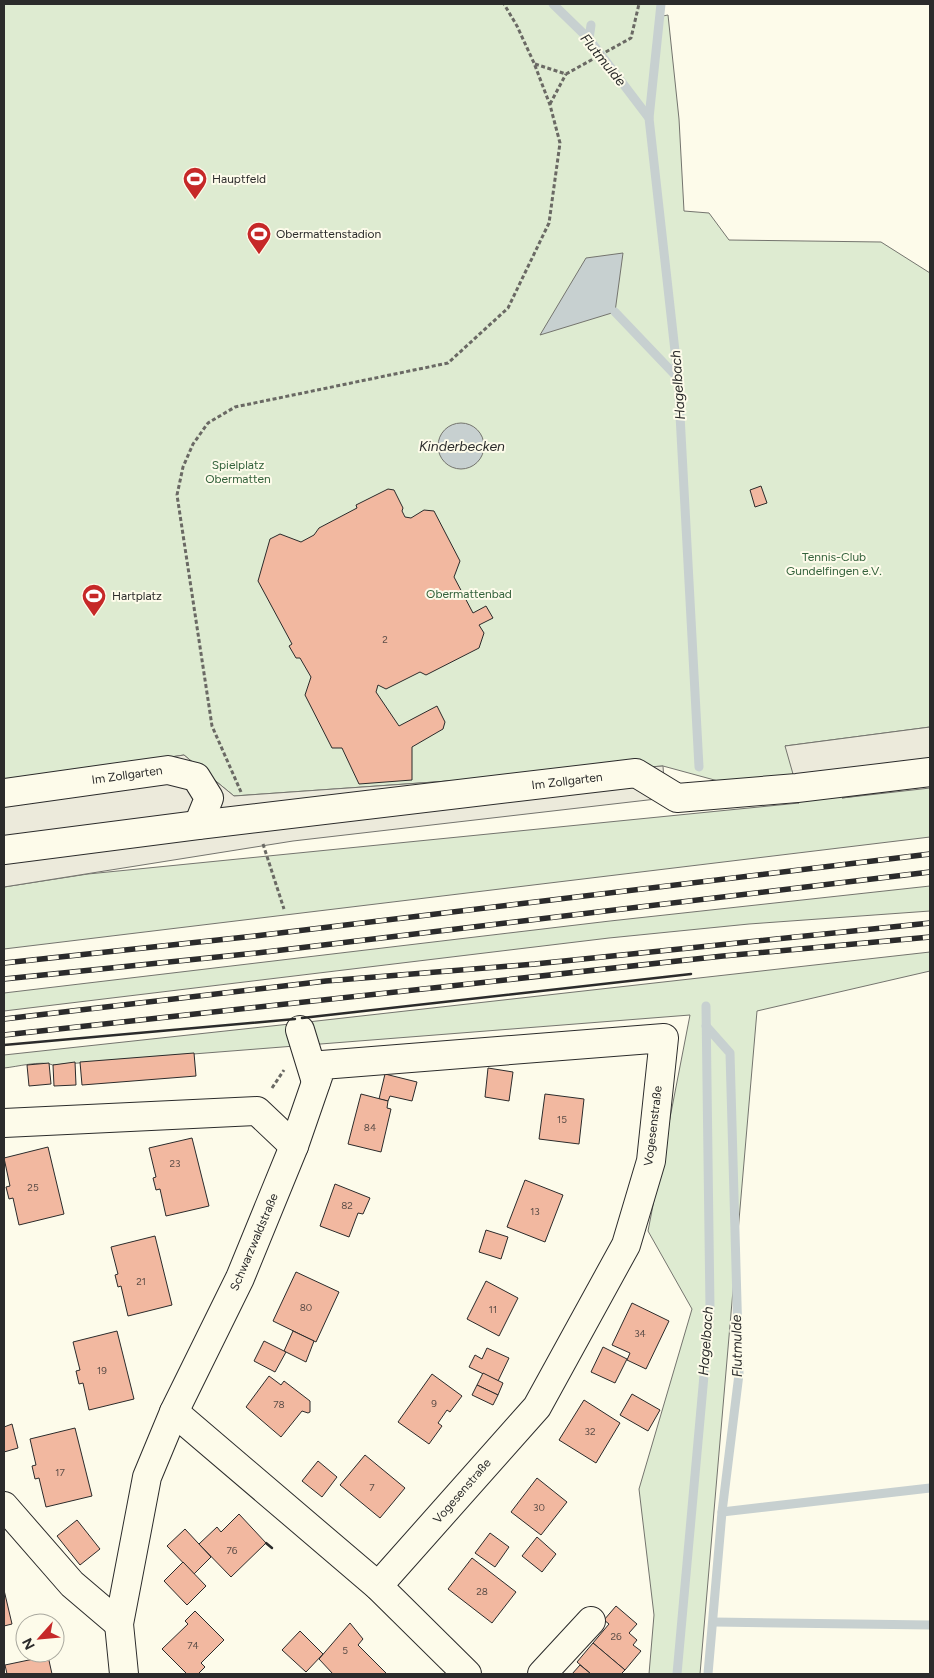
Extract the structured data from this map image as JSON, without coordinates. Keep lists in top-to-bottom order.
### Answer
{
  "streets": {
    "street": ["Im Zollgarten", "Vogesenstraße", "Schwarzwaldstraße"]
  },
  "crossings": [
    ["Vogesenstraße", "Schwarzwaldstraße"]
  ],
  "water": ["Flutmulde", "Hagelbach", "Kinderbecken"],
  "parks": ["Spielplatz Obermatten", "Tennis-Club Gundelfingen e.V.", "Obermattenbad"],
  "places": {
    "sports": ["Hauptfeld", "Obermattenstadion", "Hartplatz"]
  },
  "house_numbers": [
    "2",
    "15",
    "84",
    "23",
    "25",
    "82",
    "13",
    "21",
    "80",
    "11",
    "34",
    "19",
    "9",
    "78",
    "32",
    "17",
    "7",
    "30",
    "76",
    "28",
    "26",
    "74",
    "5"
  ],
  "north": "bottom left"
}
